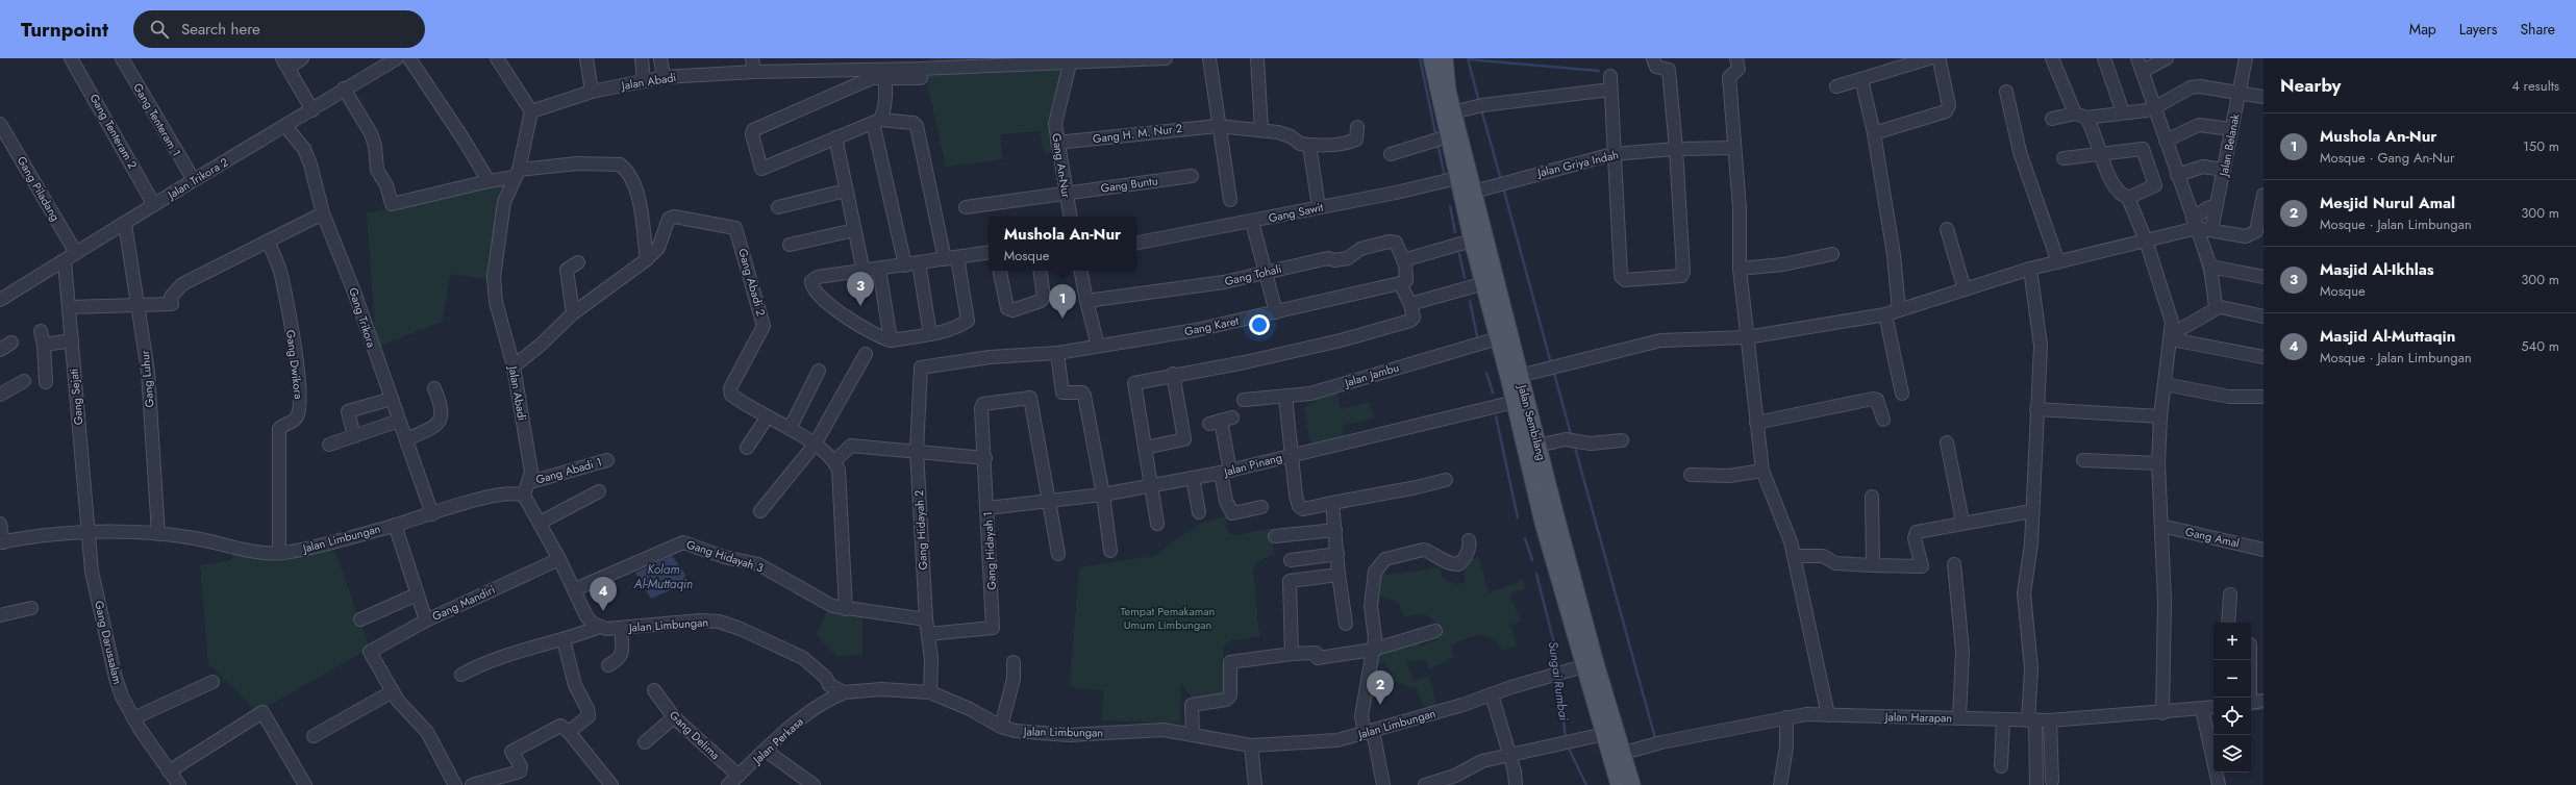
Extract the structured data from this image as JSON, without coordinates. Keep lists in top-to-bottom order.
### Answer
{
  "streets": {
    "main road": ["Jalan Sembilang"],
    "street": [
      "Jalan Abadi",
      "Gang Tenteram 1",
      "Gang Tenteram 2",
      "Gang H. M. Nur 2",
      "Jalan Belanak",
      "Jalan Griya Indah",
      "Gang An-Nur",
      "Jalan Trikora 2",
      "Gang Buntu",
      "Gang Piladang",
      "Gang Sawit",
      "Gang Tohali",
      "Gang Abadi 2",
      "Gang Trikora",
      "Gang Karet",
      "Gang Dwikora",
      "Jalan Jambu",
      "Gang Luhur",
      "Gang Sejati",
      "Jalan Pinang",
      "Gang Abadi 1",
      "Gang Hidayah 2",
      "Gang Amal",
      "Jalan Limbungan",
      "Gang Hidayah 1",
      "Gang Hidayah 3",
      "Gang Mandiri",
      "Gang Darussalam",
      "Jalan Harapan",
      "Gang Delima",
      "Jalan Perkasa"
    ]
  },
  "crossings": [
    ["Jalan Abadi", "Gang An-Nur"],
    ["Jalan Abadi", "Gang Abadi 2"],
    ["Jalan Abadi", "Gang Abadi 1"],
    ["Jalan Abadi", "Jalan Limbungan"],
    ["Gang Tenteram 1", "Jalan Trikora 2"],
    ["Gang Tenteram 2", "Jalan Trikora 2"],
    ["Gang H. M. Nur 2", "Gang An-Nur"],
    ["Jalan Griya Indah", "Jalan Sembilang"],
    ["Gang An-Nur", "Gang Buntu"],
    ["Jalan Trikora 2", "Gang Piladang"],
    ["Jalan Trikora 2", "Gang Trikora"],
    ["Jalan Trikora 2", "Gang Luhur"],
    ["Jalan Trikora 2", "Gang Sejati"],
    ["Gang Sawit", "Jalan Sembilang"],
    ["Gang Tohali", "Gang Karet"],
    ["Gang Trikora", "Jalan Limbungan"],
    ["Gang Karet", "Gang Hidayah 2"],
    ["Gang Dwikora", "Jalan Limbungan"],
    ["Jalan Jambu", "Jalan Sembilang"],
    ["Gang Luhur", "Jalan Limbungan"],
    ["Gang Sejati", "Jalan Limbungan"],
    ["Gang Sejati", "Gang Darussalam"],
    ["Jalan Sembilang", "Jalan Pinang"],
    ["Jalan Sembilang", "Jalan Limbungan"],
    ["Jalan Sembilang", "Jalan Harapan"],
    ["Jalan Pinang", "Gang Hidayah 1"],
    ["Gang Hidayah 2", "Jalan Limbungan"],
    ["Gang Hidayah 2", "Gang Hidayah 1"],
    ["Gang Hidayah 2", "Gang Hidayah 3"],
    ["Jalan Limbungan", "Gang Darussalam"],
    ["Jalan Limbungan", "Jalan Perkasa"],
    ["Gang Delima", "Jalan Perkasa"]
  ],
  "water": ["Kolam Al-Muttaqin", "Sungai Rumbai"],
  "parks": ["Tempat Pemakaman Umum Limbungan"],
  "page": {
    "header": "Turnpoint",
    "search": "Search here",
    "nav": ["Map", "Layers", "Share"],
    "heading": ["Nearby", "4 results"],
    "list": [
      {
        "mark": "1",
        "name": "Mushola An-Nur",
        "note": "Mosque · Gang An-Nur",
        "value": "150 m"
      },
      {
        "mark": "2",
        "name": "Mesjid Nurul Amal",
        "note": "Mosque · Jalan Limbungan",
        "value": "300 m"
      },
      {
        "mark": "3",
        "name": "Masjid Al-Ikhlas",
        "note": "Mosque",
        "value": "300 m"
      },
      {
        "mark": "4",
        "name": "Masjid Al-Muttaqin",
        "note": "Mosque · Jalan Limbungan",
        "value": "540 m"
      }
    ],
    "popup": ["Mushola An-Nur", "Mosque"],
    "pins": [
      "3",
      "1",
      "4",
      "2"
    ],
    "map_buttons": ["+", "−"]
  }
}
